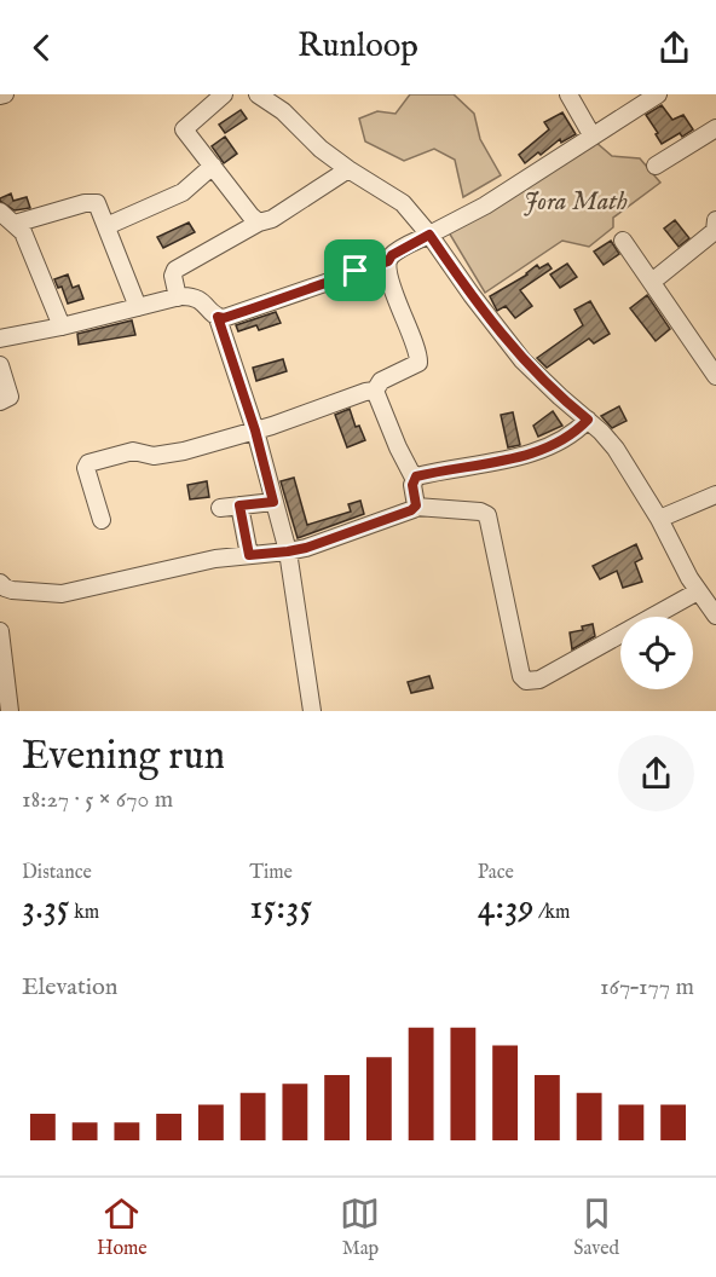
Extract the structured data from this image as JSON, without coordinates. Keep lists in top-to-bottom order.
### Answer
{
  "parks": ["Jora Math"],
  "page": {
    "header": "Runloop",
    "heading": ["Evening run", "18:27 · 5 × 670 m"],
    "stats": [
      ["Distance", "3.35 km"],
      ["Time", "15:35"],
      ["Pace", "4:39 /km"]
    ],
    "chart": ["Elevation", "167–177 m"],
    "tabs": ["Home", "Map", "Saved"]
  }
}
